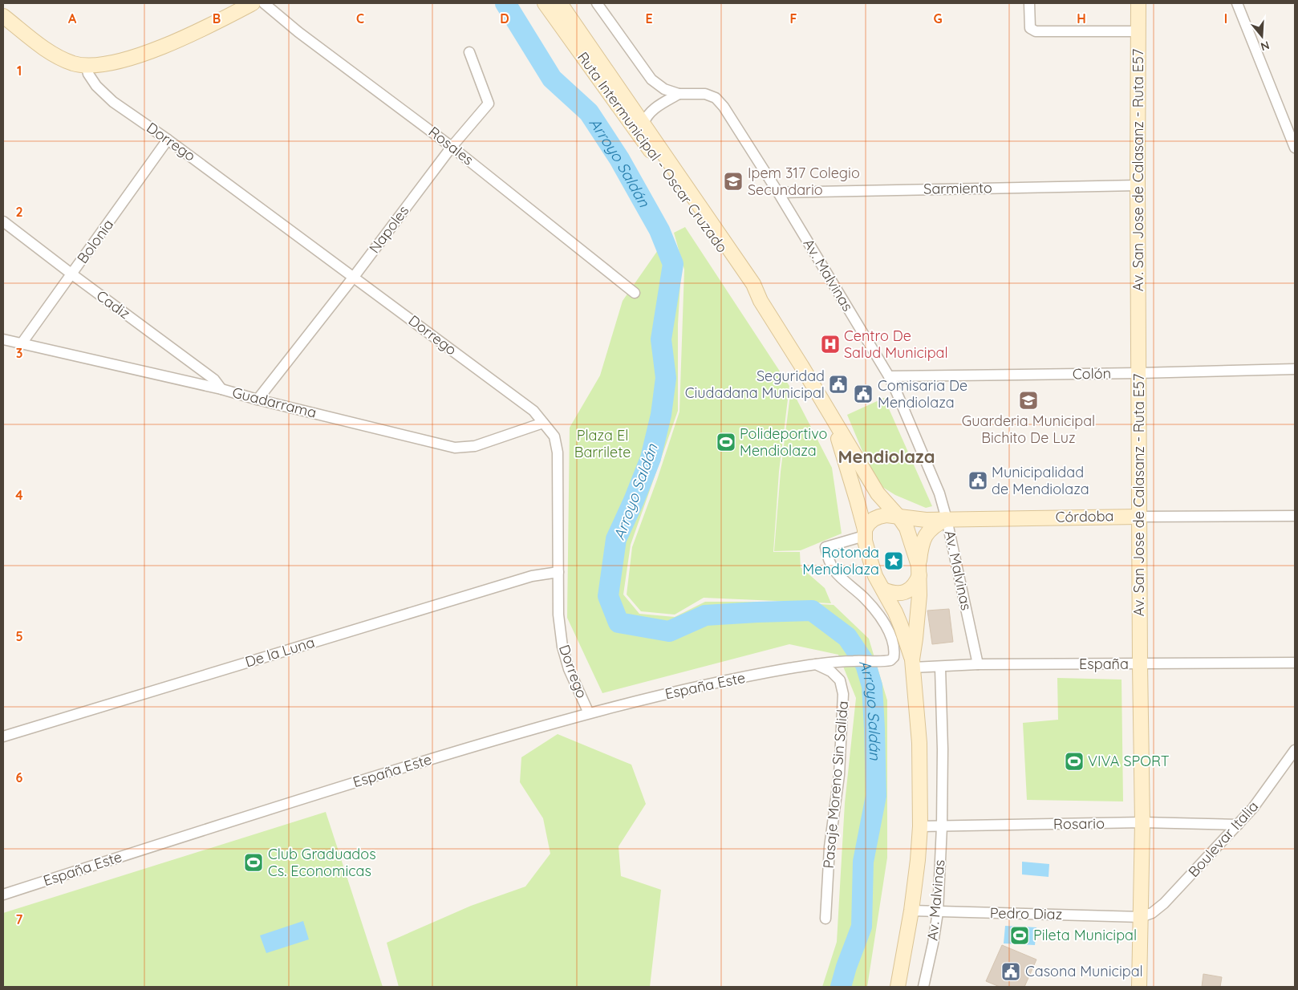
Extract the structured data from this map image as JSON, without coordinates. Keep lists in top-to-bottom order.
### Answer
{
  "streets": {
    "main road": ["Ruta Intermunicipal - Oscar Cruzado", "Av. San Jose de Calasanz - Ruta E57", "Córdoba"],
    "street": [
      "Dorrego",
      "Rosales",
      "Sarmiento",
      "Napoles",
      "Bolonia",
      "Av. Malvinas",
      "Cadiz",
      "Colón",
      "Guadarrama",
      "De la Luna",
      "España",
      "España Este",
      "Pasaje Moreno Sin Salida",
      "Rosario",
      "Boulevar Italia",
      "Pedro Diaz"
    ]
  },
  "crossings": [
    ["Dorrego", "Napoles"],
    ["Dorrego", "Bolonia"],
    ["Dorrego", "Guadarrama"],
    ["Dorrego", "De la Luna"],
    ["Dorrego", "España Este"],
    ["Rosales", "Napoles"],
    ["Ruta Intermunicipal - Oscar Cruzado", "Córdoba"],
    ["Ruta Intermunicipal - Oscar Cruzado", "España"],
    ["Ruta Intermunicipal - Oscar Cruzado", "España Este"],
    ["Ruta Intermunicipal - Oscar Cruzado", "Rosario"],
    ["Ruta Intermunicipal - Oscar Cruzado", "Pedro Diaz"],
    ["Av. San Jose de Calasanz - Ruta E57", "Sarmiento"],
    ["Av. San Jose de Calasanz - Ruta E57", "Colón"],
    ["Av. San Jose de Calasanz - Ruta E57", "Córdoba"],
    ["Av. San Jose de Calasanz - Ruta E57", "España"],
    ["Av. San Jose de Calasanz - Ruta E57", "Rosario"],
    ["Av. San Jose de Calasanz - Ruta E57", "Boulevar Italia"],
    ["Av. San Jose de Calasanz - Ruta E57", "Pedro Diaz"],
    ["Sarmiento", "Av. Malvinas"],
    ["Napoles", "Guadarrama"],
    ["Bolonia", "Cadiz"],
    ["Bolonia", "Guadarrama"],
    ["Av. Malvinas", "Colón"],
    ["Av. Malvinas", "Córdoba"],
    ["Av. Malvinas", "España"],
    ["Av. Malvinas", "Rosario"],
    ["Av. Malvinas", "Pedro Diaz"],
    ["Cadiz", "Guadarrama"],
    ["España Este", "Pasaje Moreno Sin Salida"],
    ["Rosario", "Boulevar Italia"],
    ["Boulevar Italia", "Pedro Diaz"]
  ],
  "districts": ["Mendiolaza"],
  "water": ["Arroyo Saldán"],
  "parks": ["Plaza El Barrilete"],
  "places": {
    "school or university": ["Ipem 317 Colegio Secundario", "Guarderia Municipal Bichito De Luz"],
    "hospital": ["Centro De Salud Municipal"],
    "public building": [
      "Seguridad Ciudadana Municipal",
      "Comisaria De Mendiolaza",
      "Municipalidad de Mendiolaza",
      "Casona Municipal"
    ],
    "sports": [
      "Polideportivo Mendiolaza",
      "VIVA SPORT",
      "Club Graduados Cs. Economicas",
      "Pileta Municipal"
    ],
    "place": ["Rotonda Mendiolaza"]
  },
  "north": "bottom",
  "grid": {
    "columns": [
      "A",
      "B",
      "C",
      "D",
      "E",
      "F",
      "G",
      "H",
      "I"
    ],
    "rows": [
      "1",
      "2",
      "3",
      "4",
      "5",
      "6",
      "7"
    ]
  }
}
